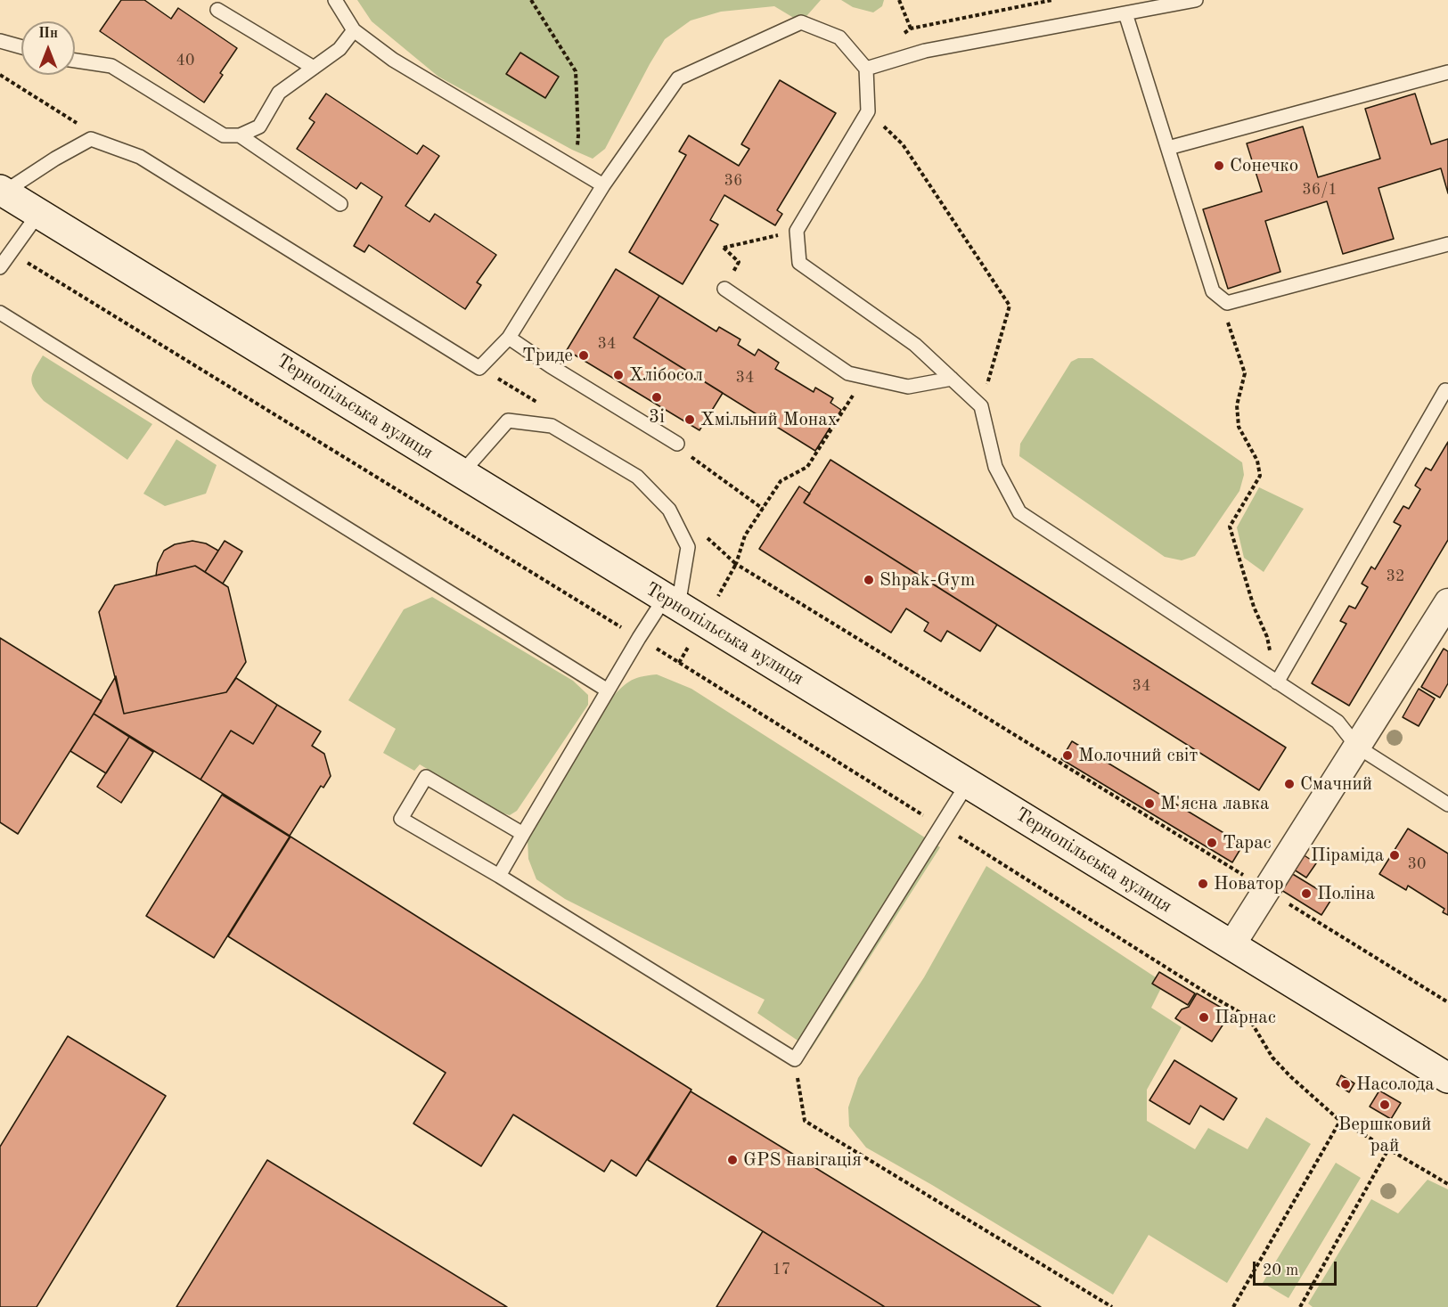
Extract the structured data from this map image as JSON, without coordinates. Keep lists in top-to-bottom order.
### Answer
{
  "streets": {
    "main road": ["Тернопільська вулиця"]
  },
  "places": [
    "Сонечко",
    "Триде",
    "Хлібосол",
    "3і",
    "Хмільний Монах",
    "Shpak-Gym",
    "Молочний світ",
    "Смачний",
    "М'ясна лавка",
    "Тарас",
    "Піраміда",
    "Новатор",
    "Поліна",
    "Парнас",
    "Насолода",
    "Вершковий рай",
    "GPS навігація"
  ],
  "house_numbers": [
    "40",
    "36",
    "36/1",
    "34",
    "34",
    "32",
    "34",
    "30",
    "17"
  ],
  "scale_bar": "20 m",
  "north": "top"
}
